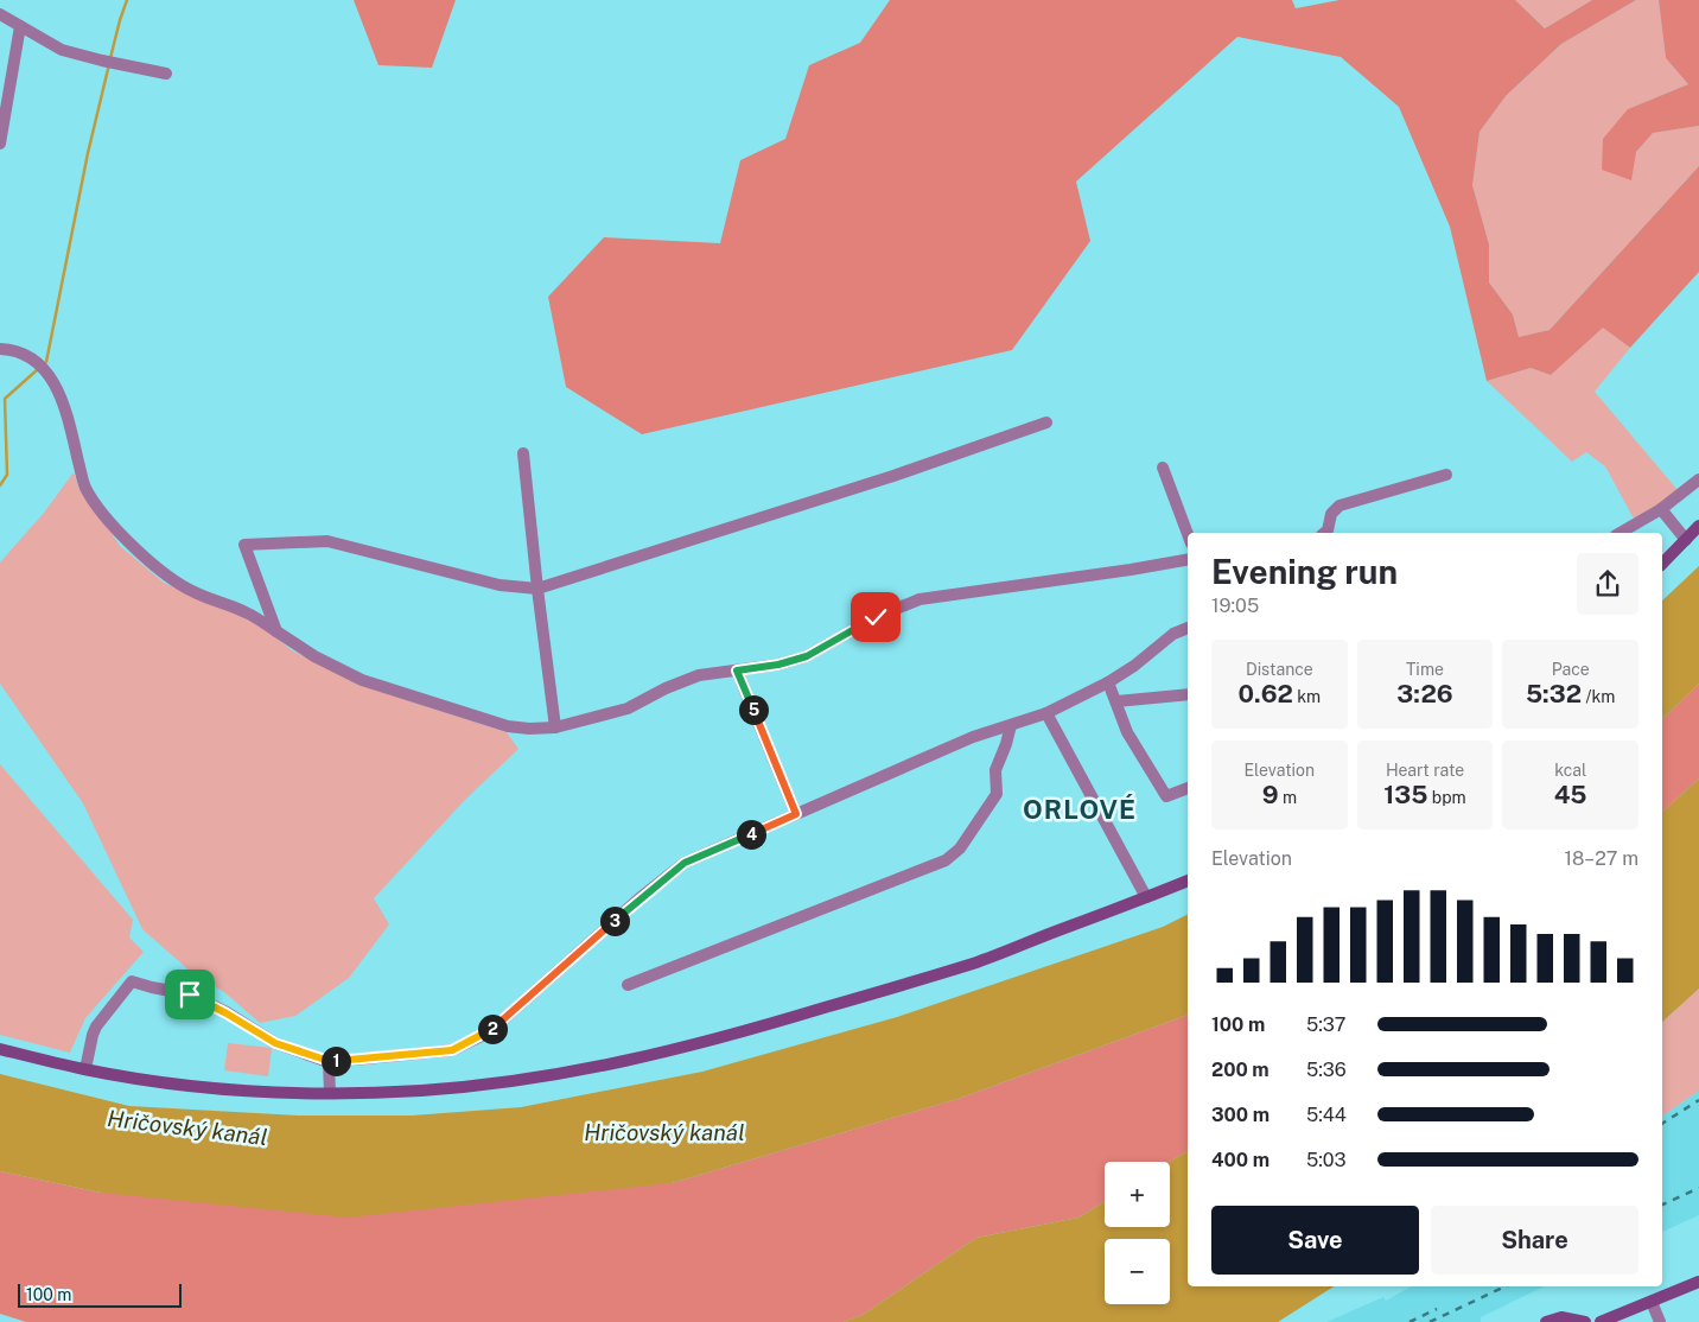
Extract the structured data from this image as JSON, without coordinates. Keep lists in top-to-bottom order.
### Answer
{
  "districts": ["ORLOVÉ"],
  "water": ["Hričovský kanál"],
  "scale_bar": "100 m",
  "page": {
    "heading": ["Evening run", "19:05"],
    "stats": [
      ["Distance", "0.62 km"],
      ["Time", "3:26"],
      ["Pace", "5:32 /km"],
      ["Elevation", "9 m"],
      ["Heart rate", "135 bpm"],
      ["kcal", "45"]
    ],
    "pins": [
      "5",
      "4",
      "3",
      "2",
      "1"
    ],
    "chart": ["Elevation", "18–27 m"],
    "list": [
      {
        "name": "100 m",
        "note": "5:37"
      },
      {
        "name": "200 m",
        "note": "5:36"
      },
      {
        "name": "300 m",
        "note": "5:44"
      },
      {
        "name": "400 m",
        "note": "5:03"
      }
    ],
    "map_buttons": ["+", "−"],
    "buttons": ["Save", "Share"],
    "scale": "100 m"
  }
}
